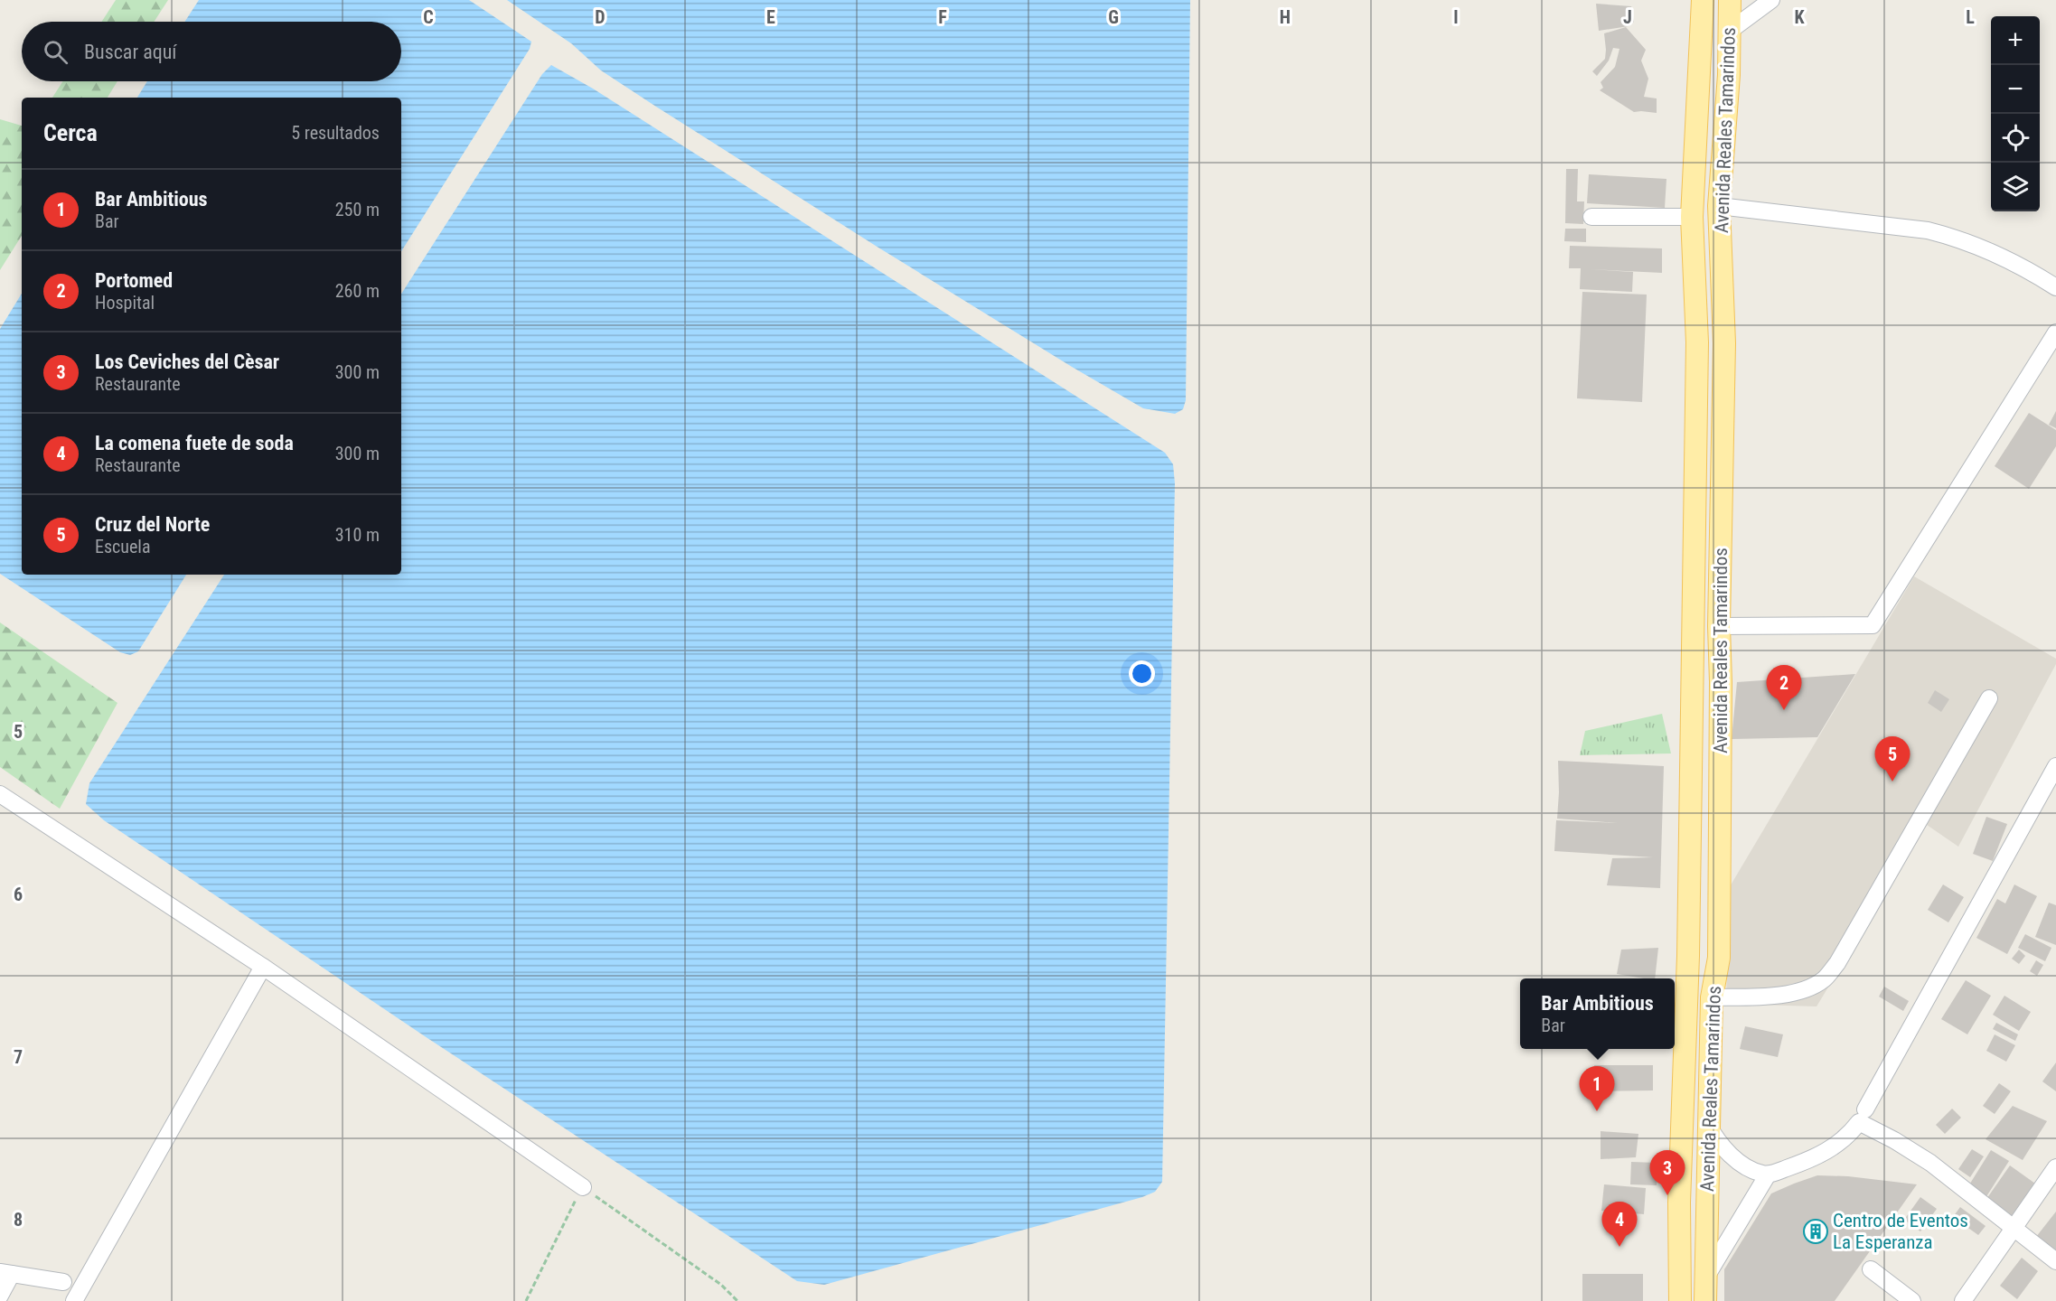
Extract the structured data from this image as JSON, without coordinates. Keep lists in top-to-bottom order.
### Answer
{
  "streets": {
    "main road": ["Avenida Reales Tamarindos"]
  },
  "places": {
    "building": ["Centro de Eventos La Esperanza"]
  },
  "page": {
    "map_buttons": ["+", "−"],
    "search": "Buscar aquí",
    "heading": ["Cerca", "5 resultados"],
    "list": [
      {
        "mark": "1",
        "name": "Bar Ambitious",
        "note": "Bar",
        "value": "250 m"
      },
      {
        "mark": "2",
        "name": "Portomed",
        "note": "Hospital",
        "value": "260 m"
      },
      {
        "mark": "3",
        "name": "Los Ceviches del Cèsar",
        "note": "Restaurante",
        "value": "300 m"
      },
      {
        "mark": "4",
        "name": "La comena fuete de soda",
        "note": "Restaurante",
        "value": "300 m"
      },
      {
        "mark": "5",
        "name": "Cruz del Norte",
        "note": "Escuela",
        "value": "310 m"
      }
    ],
    "pins": [
      "2",
      "5",
      "1",
      "3",
      "4"
    ],
    "popup": ["Bar Ambitious", "Bar"]
  },
  "grid": {
    "columns": [
      "C",
      "D",
      "E",
      "F",
      "G",
      "H",
      "I",
      "J",
      "K",
      "L"
    ],
    "rows": [
      "5",
      "6",
      "7",
      "8"
    ]
  }
}
